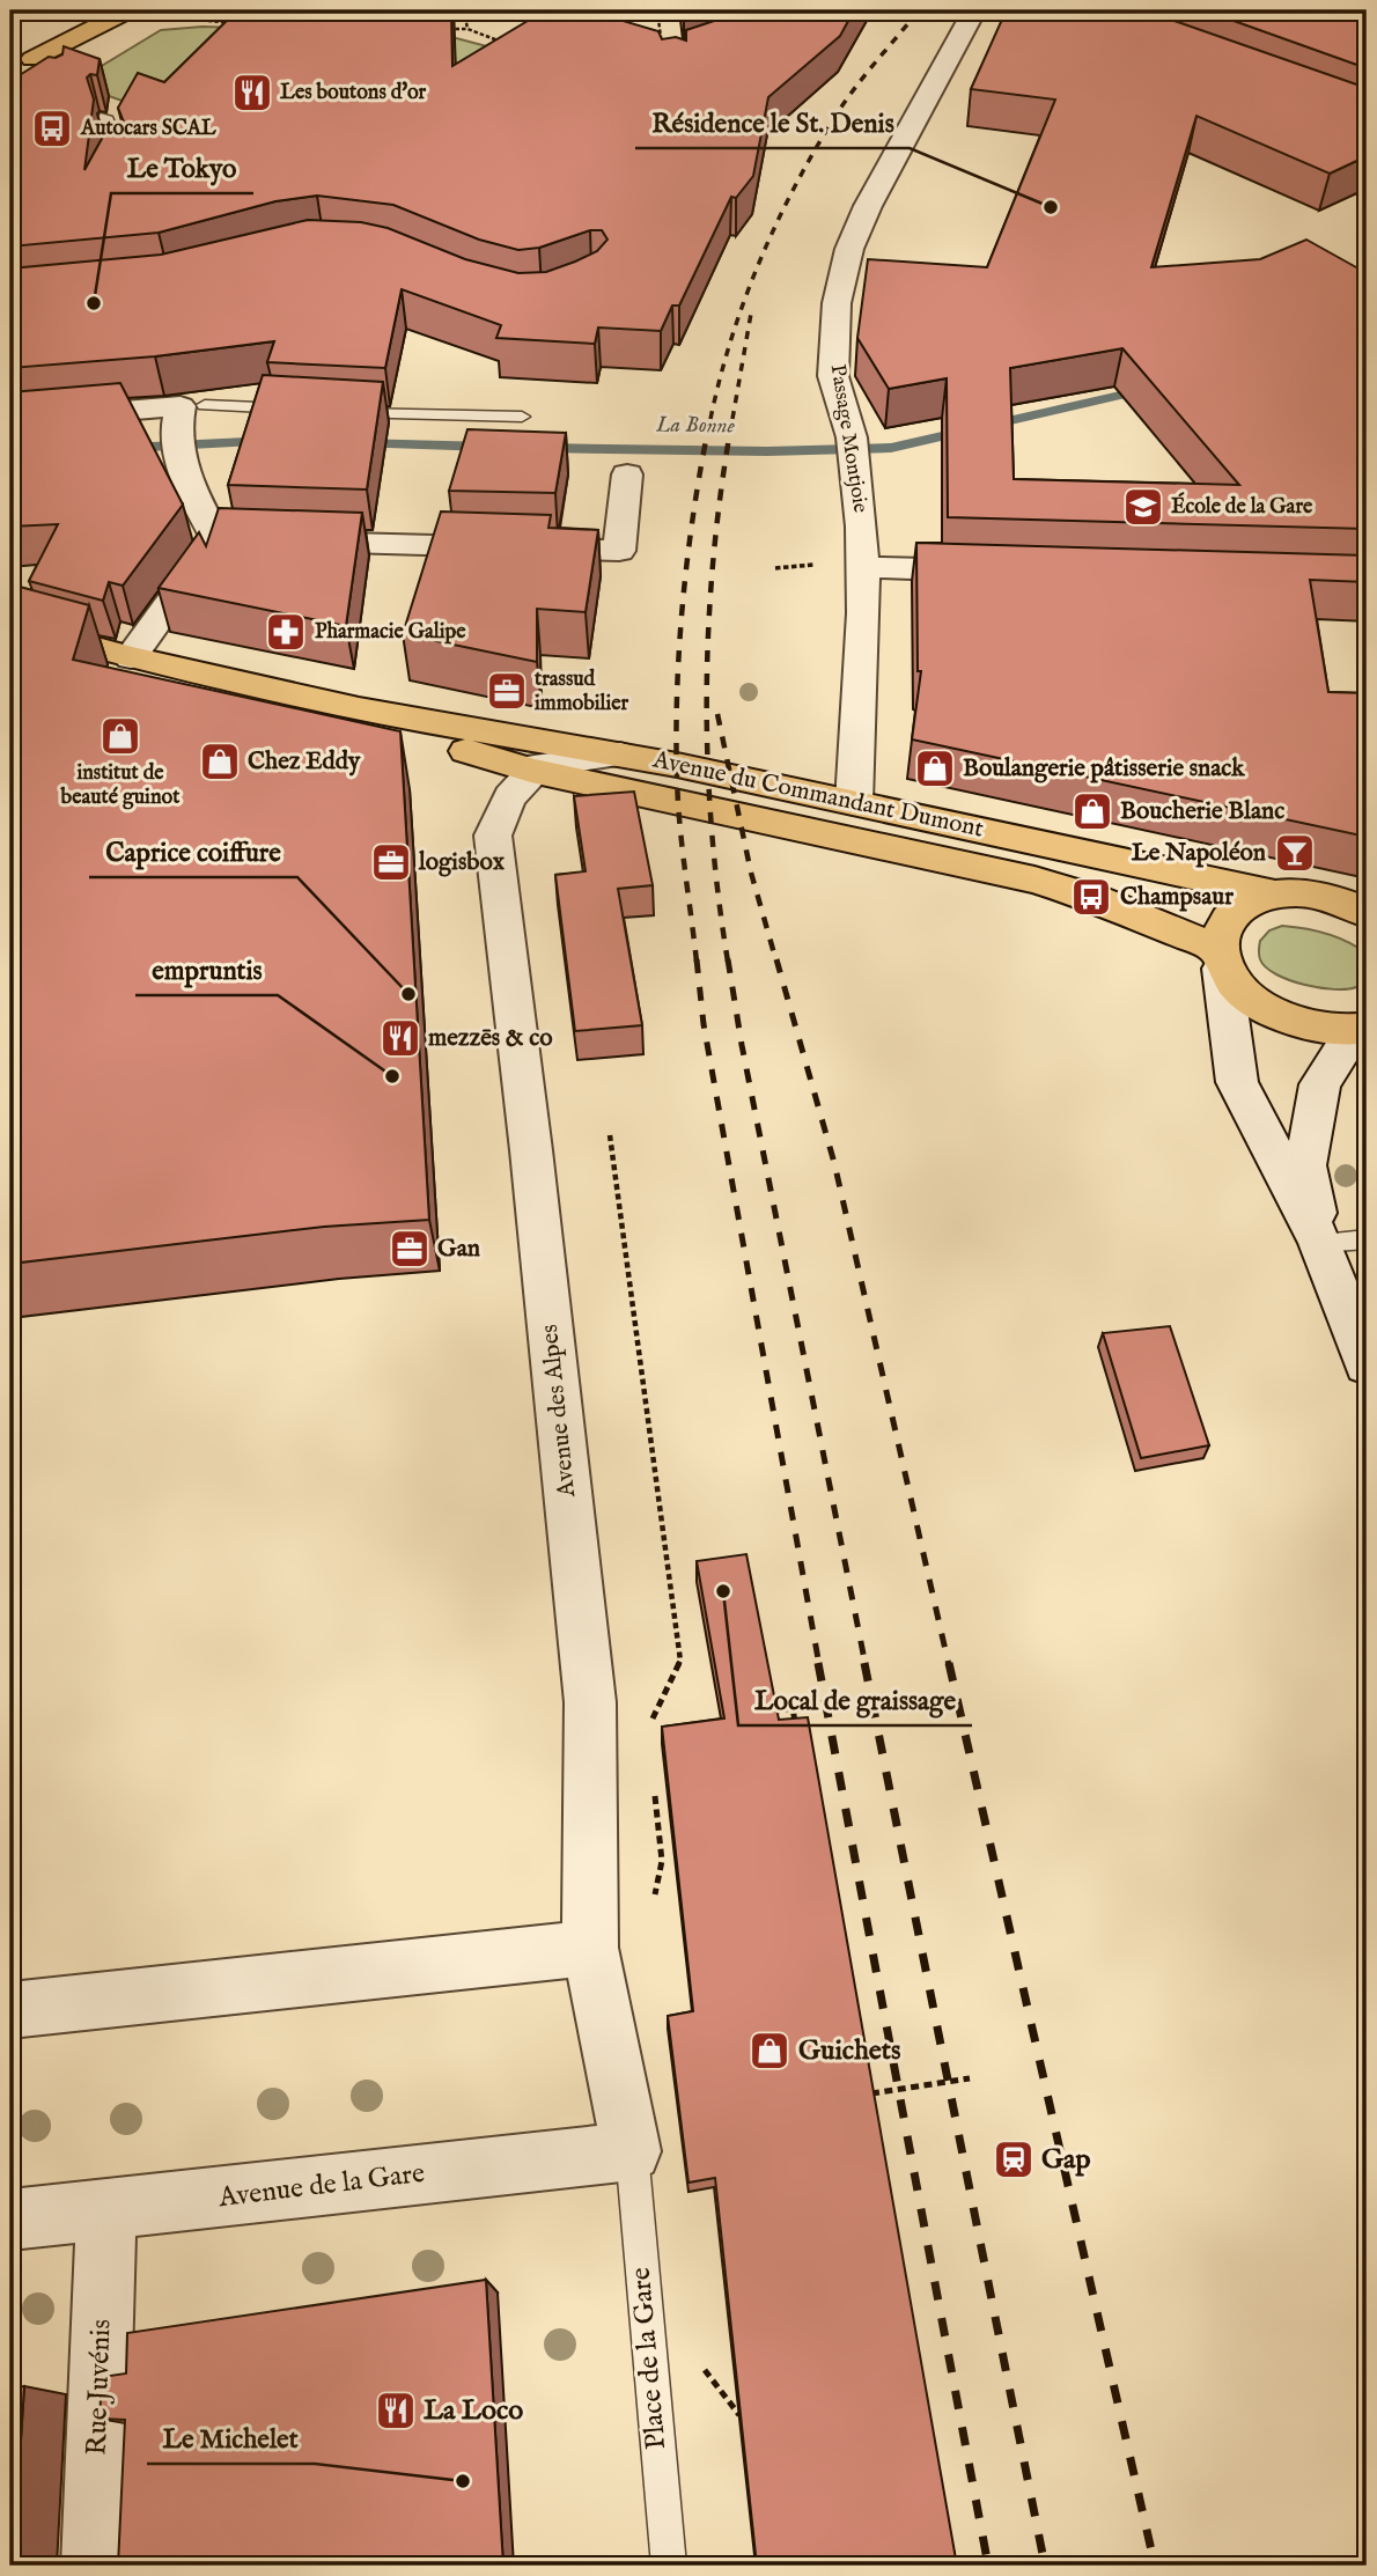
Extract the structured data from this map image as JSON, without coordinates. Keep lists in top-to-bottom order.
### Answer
{
  "streets": {
    "main road": ["Avenue du Commandant Dumont"],
    "street": [
      "Passage Montjoie",
      "Avenue des Alpes",
      "Avenue de la Gare",
      "Rue Juvénis"
    ],
    "lane": ["Place de la Gare"]
  },
  "crossings": [
    ["Passage Montjoie", "Avenue du Commandant Dumont"],
    ["Avenue du Commandant Dumont", "Avenue des Alpes"],
    ["Avenue des Alpes", "Avenue de la Gare"],
    ["Avenue des Alpes", "Place de la Gare"],
    ["Avenue de la Gare", "Place de la Gare"],
    ["Avenue de la Gare", "Rue Juvénis"]
  ],
  "water": ["La Bonne"],
  "places": {
    "restaurant": ["Les boutons d'or", "mezzēs & co", "La Loco"],
    "bus stop": ["Autocars SCAL", "Champsaur"],
    "other": [
      "Résidence le St. Denis",
      "Le Tokyo",
      "Caprice coiffure",
      "empruntis",
      "Local de graissage",
      "Le Michelet"
    ],
    "school or university": ["École de la Gare"],
    "pharmacy": ["Pharmacie Galipe"],
    "office": ["trassud immobilier", "logisbox", "Gan"],
    "shop": [
      "institut de beauté guinot",
      "Chez Eddy",
      "Boulangerie pâtisserie snack",
      "Boucherie Blanc",
      "Guichets"
    ],
    "bar": ["Le Napoléon"],
    "station": ["Gap"]
  }
}
